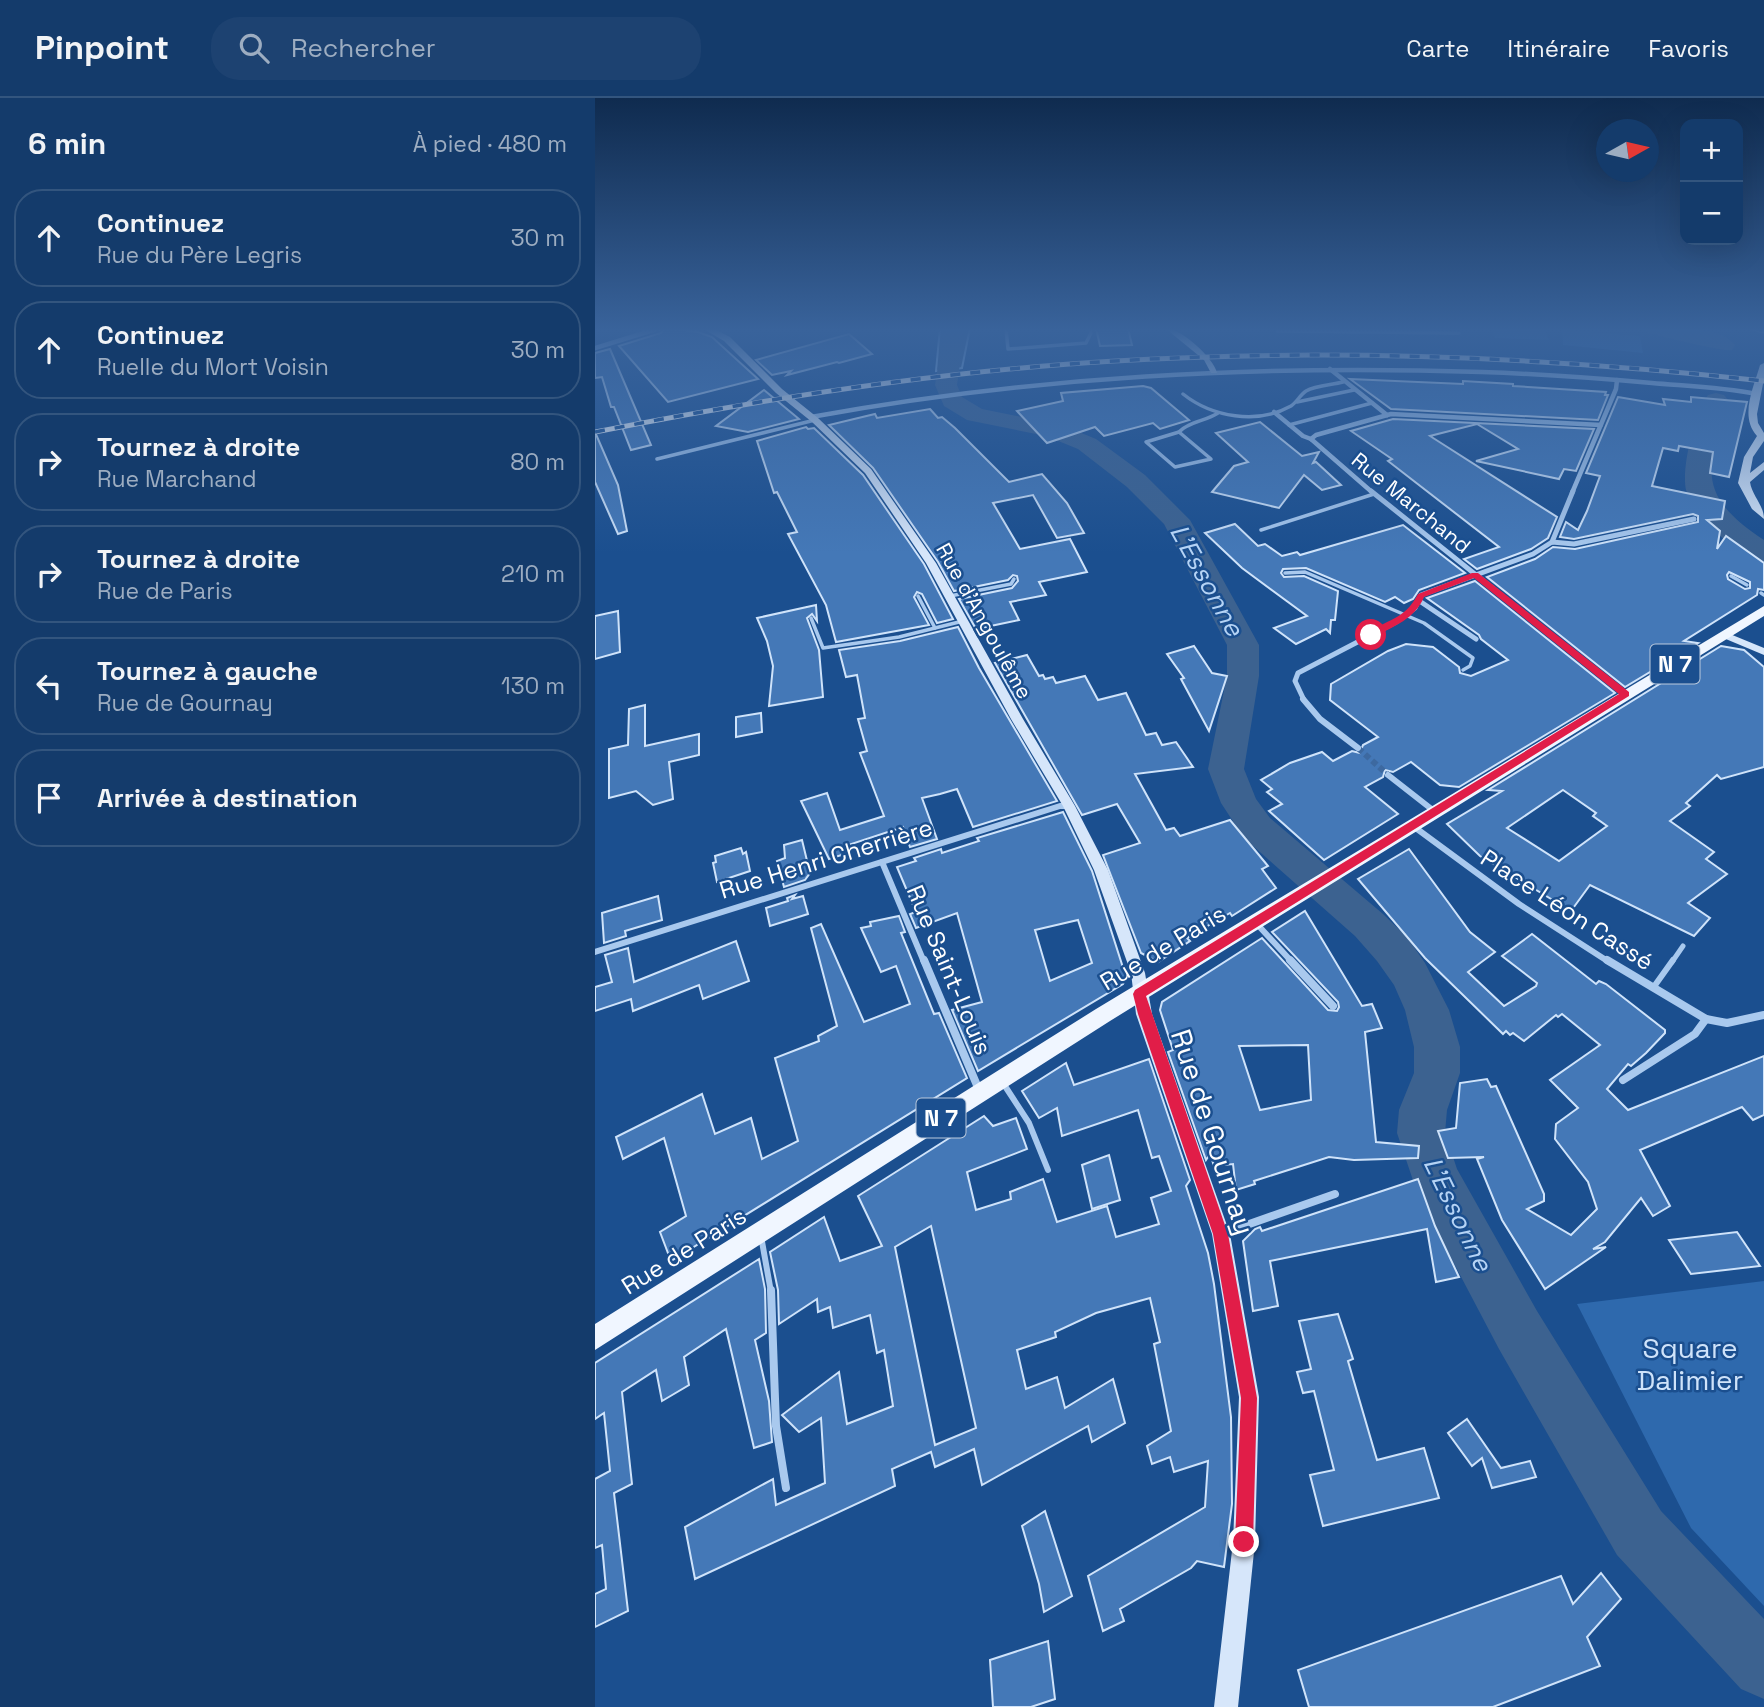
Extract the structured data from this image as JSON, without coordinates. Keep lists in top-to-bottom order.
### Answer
{
  "streets": {
    "main road": ["N 7", "Rue de Paris"],
    "street": [
      "Rue Marchand",
      "Rue d'Angoulême",
      "Rue Henri Cherrière",
      "Place Léon Cassé",
      "Rue Saint-Louis",
      "Rue de Gournay"
    ]
  },
  "crossings": [
    ["Rue Marchand", "Rue de Paris"],
    ["Rue d'Angoulême", "Rue Henri Cherrière"],
    ["Rue d'Angoulême", "Rue de Paris"],
    ["Rue d'Angoulême", "Rue de Gournay"],
    ["Rue Henri Cherrière", "Rue Saint-Louis"],
    ["Place Léon Cassé", "Rue de Paris"],
    ["Rue de Paris", "Rue Saint-Louis"],
    ["Rue de Paris", "Rue de Gournay"]
  ],
  "water": ["L'Essonne"],
  "parks": ["Square Dalimier"],
  "north": "right",
  "page": {
    "header": "Pinpoint",
    "search": "Rechercher",
    "nav": ["Carte", "Itinéraire", "Favoris"],
    "heading": ["6 min", "À pied · 480 m"],
    "map_buttons": ["+", "−"],
    "list": [
      ["Continuez", "Rue du Père Legris", "30 m"],
      ["Continuez", "Ruelle du Mort Voisin", "30 m"],
      ["Tournez à droite", "Rue Marchand", "80 m"],
      ["Tournez à droite", "Rue de Paris", "210 m"],
      ["Tournez à gauche", "Rue de Gournay", "130 m"],
      "Arrivée à destination"
    ]
  }
}
